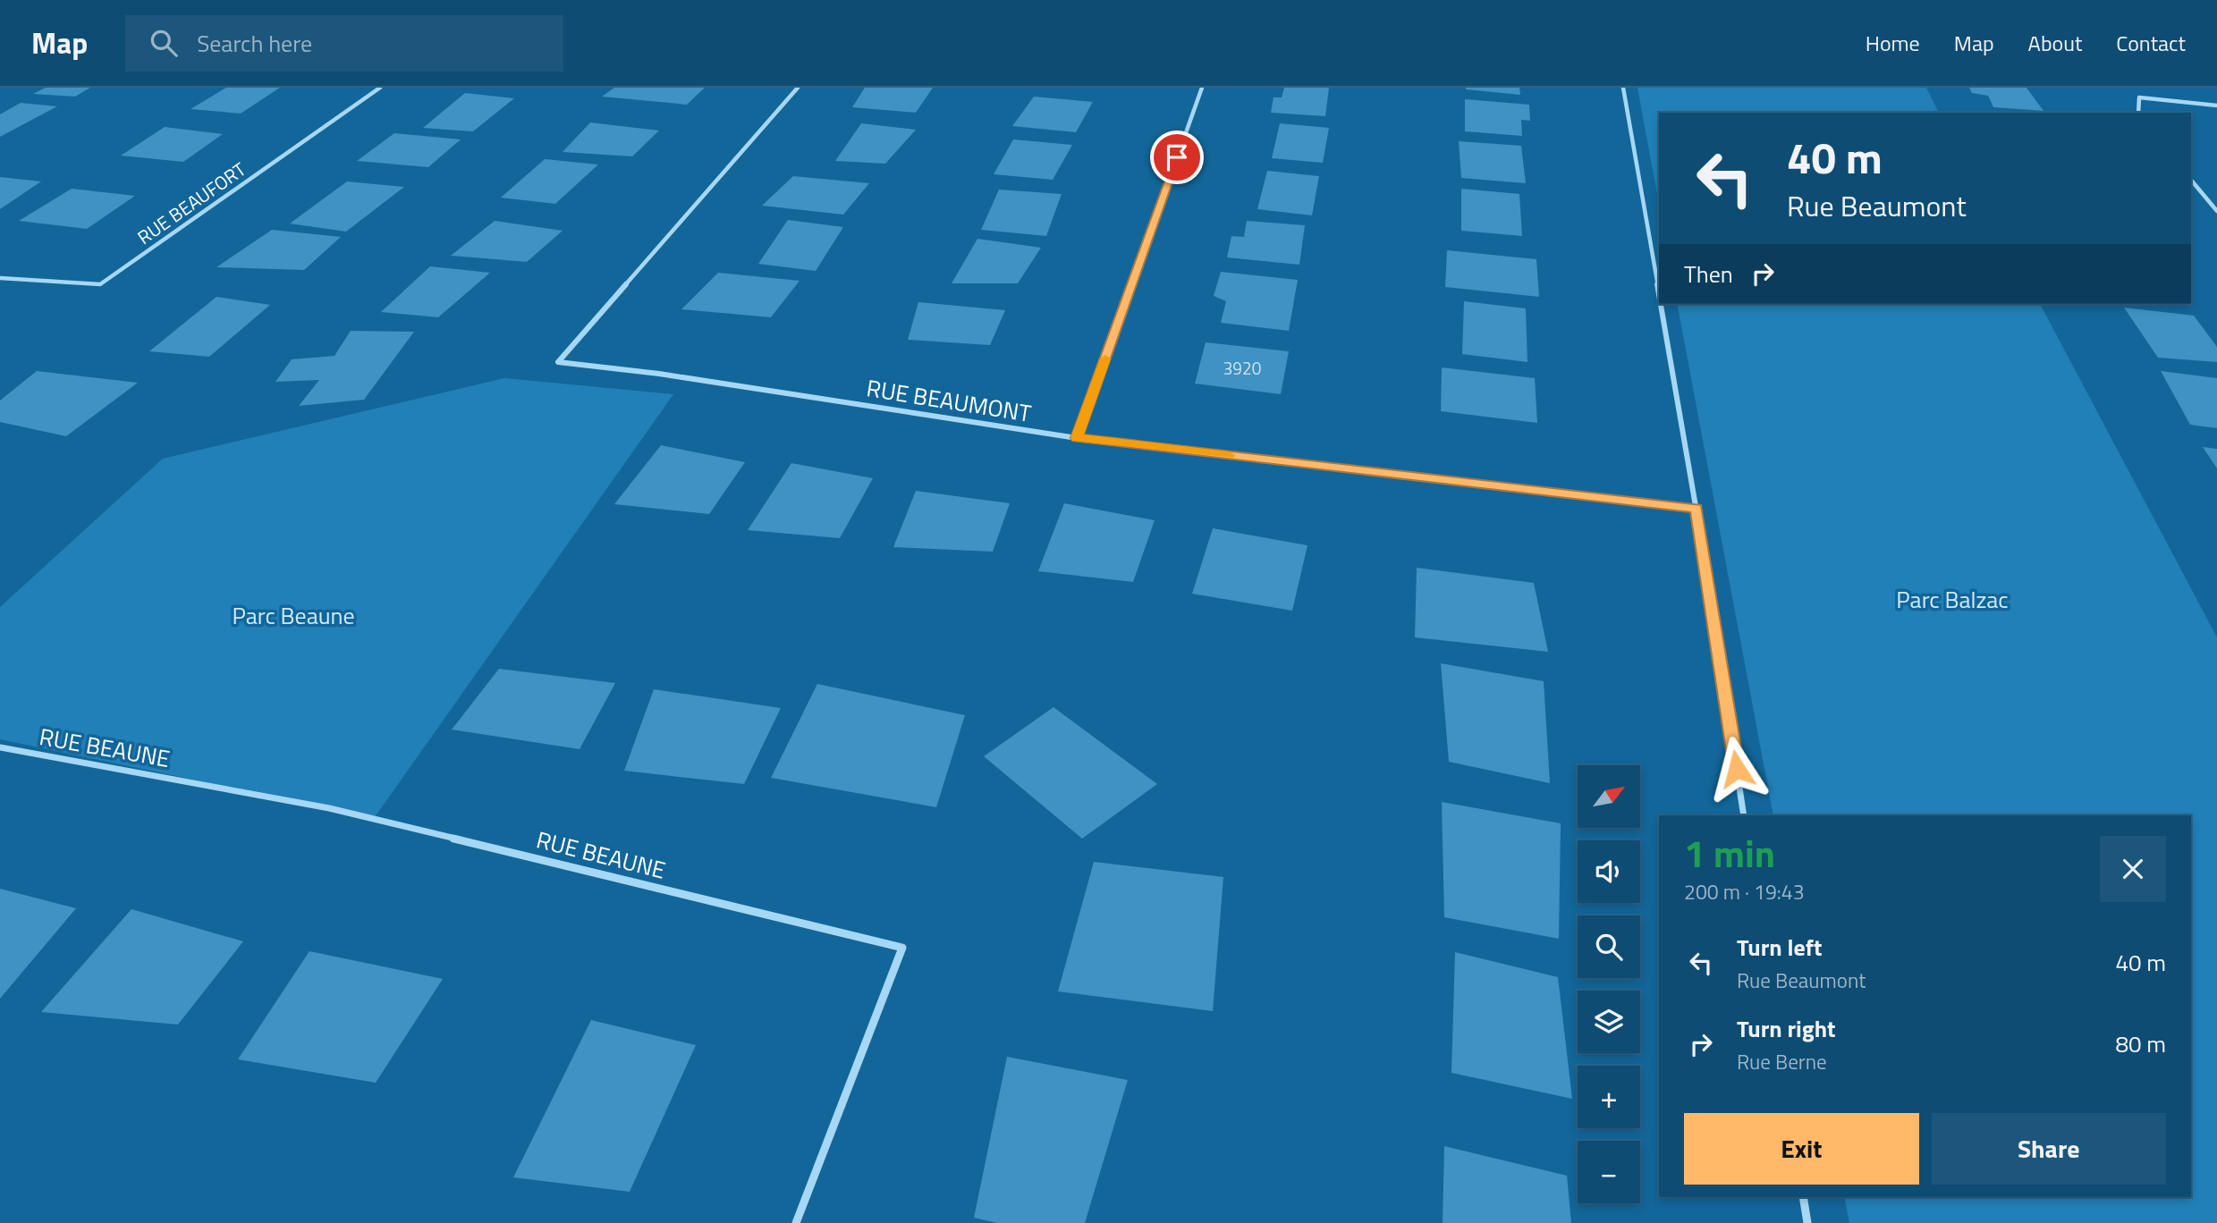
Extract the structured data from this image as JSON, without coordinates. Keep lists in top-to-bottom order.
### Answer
{
  "streets": {
    "street": ["RUE BEAUFORT", "RUE BEAUMONT", "RUE BEAUNE"]
  },
  "parks": ["Parc Balzac", "Parc Beaune"],
  "house_numbers": ["3920"],
  "north": "top right",
  "page": {
    "header": "Map",
    "search": "Search here",
    "nav": [
      "Home",
      "Map",
      "About",
      "Contact"
    ],
    "turn": ["40 m", "Rue Beaumont"],
    "then": "Then",
    "map_buttons": ["+", "−"],
    "heading": ["1 min", "200 m · 19:43"],
    "list": [
      {
        "name": "Turn left",
        "note": "Rue Beaumont",
        "value": "40 m"
      },
      {
        "name": "Turn right",
        "note": "Rue Berne",
        "value": "80 m"
      }
    ],
    "buttons": ["Exit", "Share"]
  }
}
